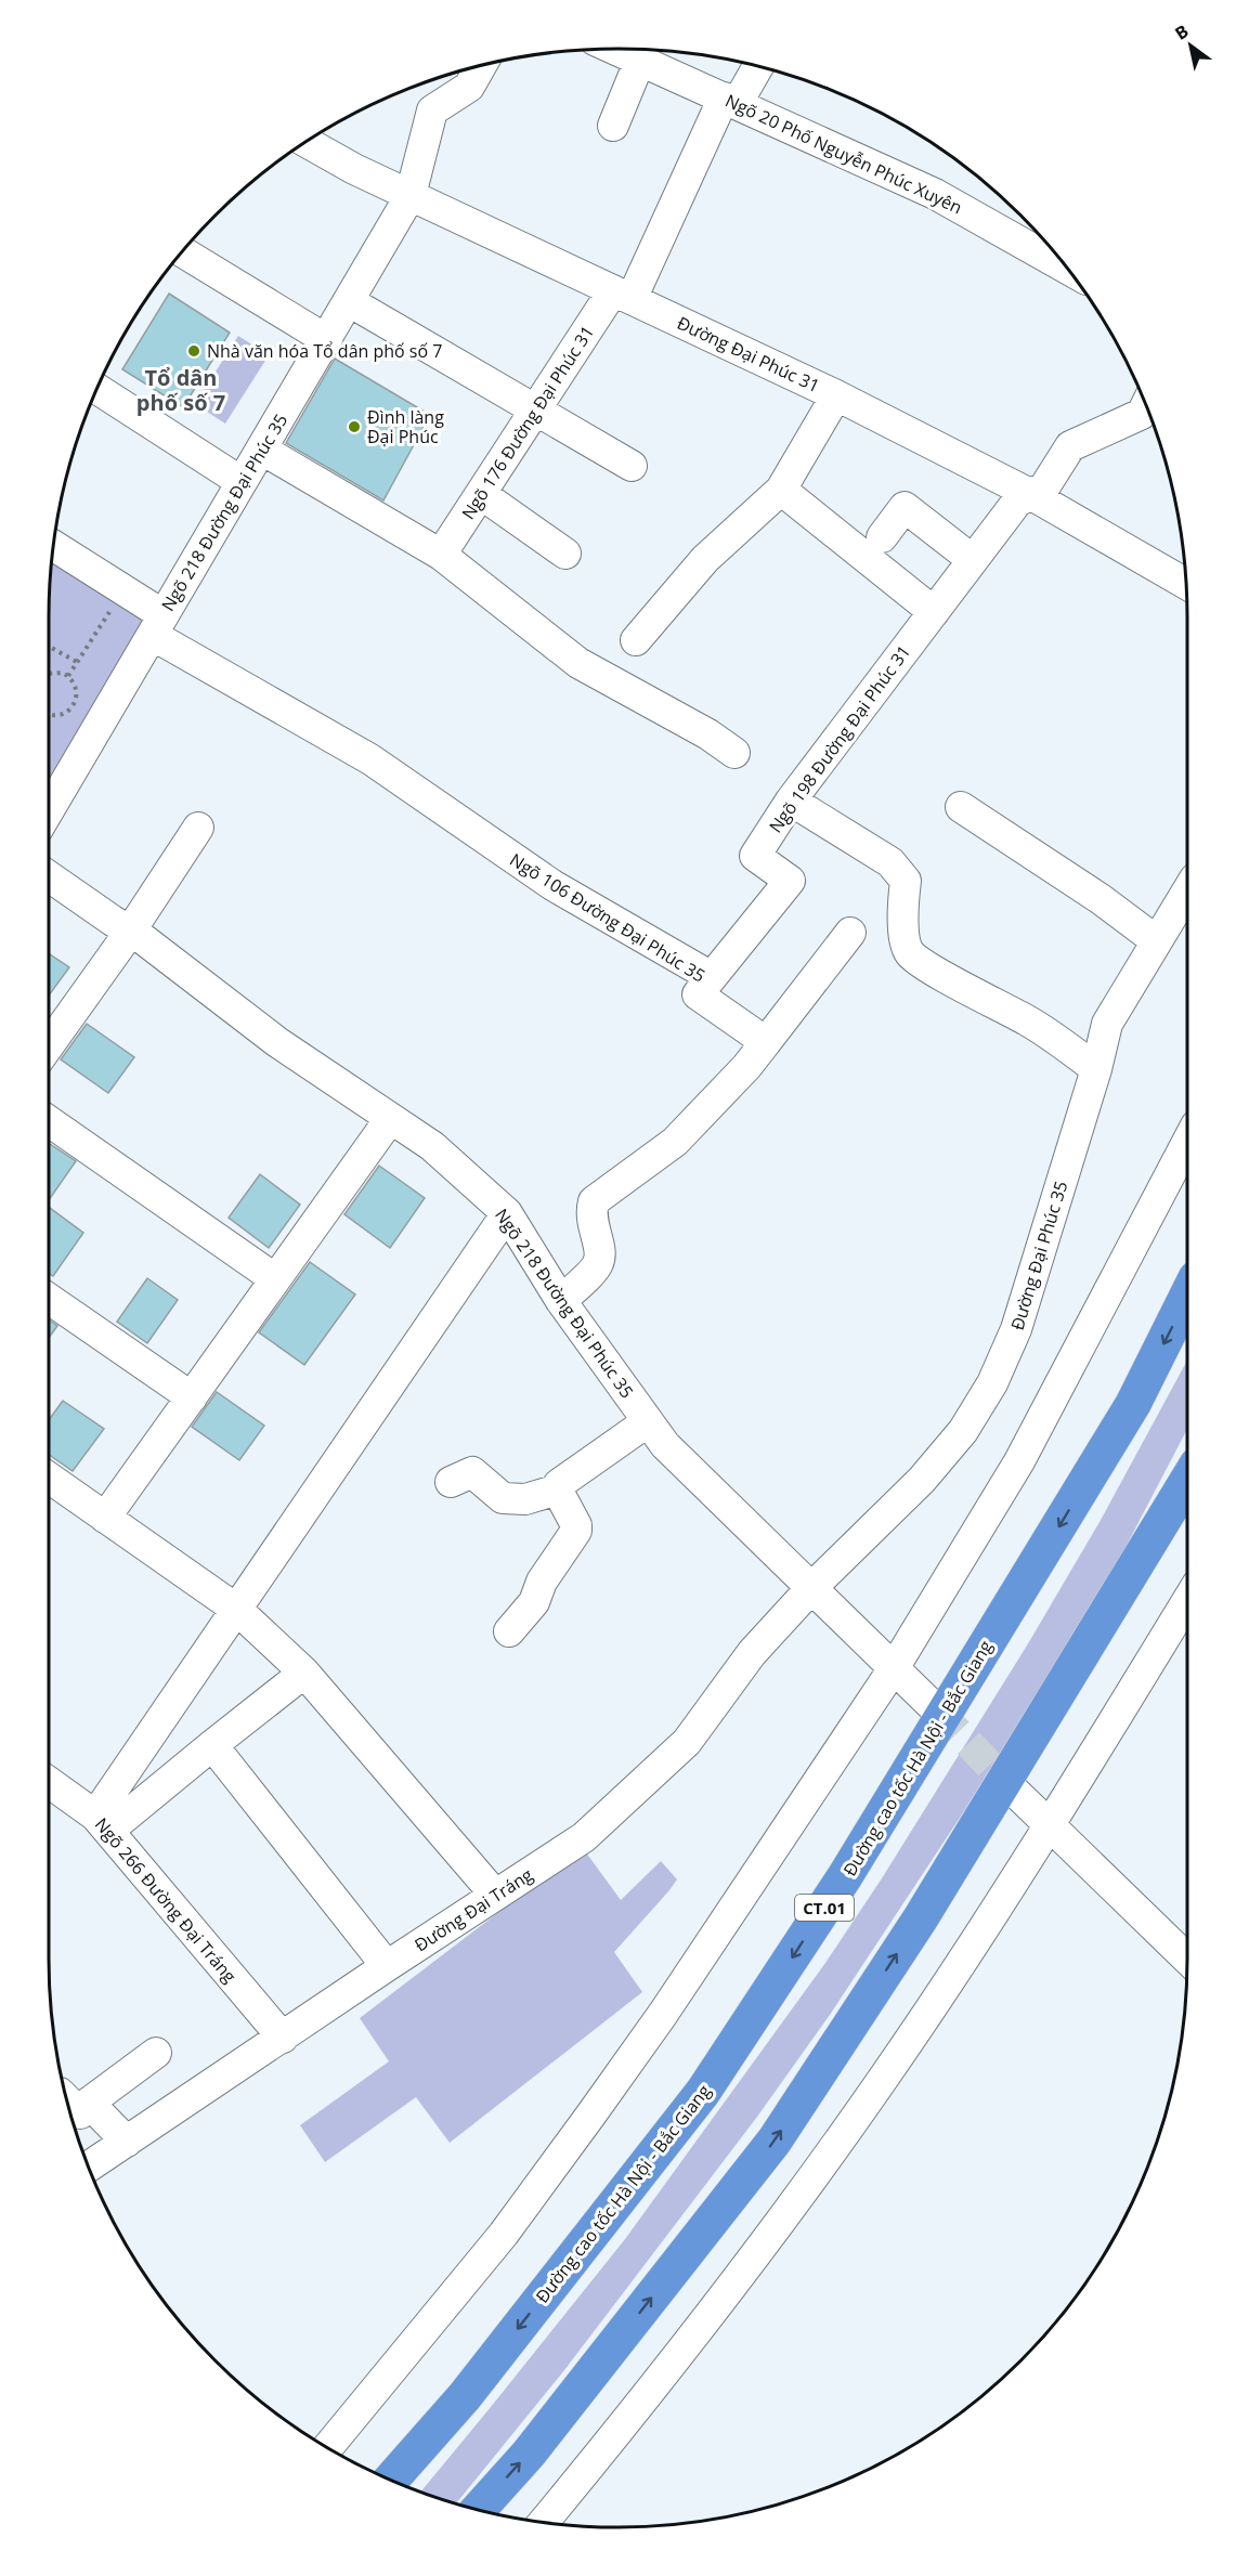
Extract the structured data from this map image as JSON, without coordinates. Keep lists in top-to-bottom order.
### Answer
{
  "streets": {
    "highway": ["Đường cao tốc Hà Nội - Bắc Giang", "CT.01"],
    "street": [
      "Ngõ 20 Phố Nguyễn Phúc Xuyên",
      "Đường Đại Phúc 31",
      "Ngõ 176 Đường Đại Phúc 31",
      "Ngõ 218 Đường Đại Phúc 35",
      "Ngõ 198 Đường Đại Phúc 31",
      "Ngõ 106 Đường Đại Phúc 35",
      "Đường Đại Phúc 35",
      "Ngõ 266 Đường Đại Tráng",
      "Đường Đại Tráng"
    ]
  },
  "crossings": [
    ["Ngõ 20 Phố Nguyễn Phúc Xuyên", "Ngõ 176 Đường Đại Phúc 31"],
    ["Đường Đại Phúc 31", "Ngõ 176 Đường Đại Phúc 31"],
    ["Đường Đại Phúc 31", "Ngõ 218 Đường Đại Phúc 35"],
    ["Đường Đại Phúc 31", "Ngõ 198 Đường Đại Phúc 31"],
    ["Ngõ 218 Đường Đại Phúc 35", "Ngõ 106 Đường Đại Phúc 35"],
    ["Ngõ 218 Đường Đại Phúc 35", "Đường Đại Phúc 35"],
    ["Ngõ 218 Đường Đại Phúc 35", "Đường Đại Tráng"],
    ["Ngõ 198 Đường Đại Phúc 31", "Ngõ 106 Đường Đại Phúc 35"],
    ["Đường Đại Phúc 35", "Đường Đại Tráng"],
    ["Ngõ 266 Đường Đại Tráng", "Đường Đại Tráng"]
  ],
  "districts": ["Tổ dân phố số 7"],
  "places": ["Nhà văn hóa Tổ dân phố số 7", "Đình làng Đại Phúc"],
  "north": "top left"
}
